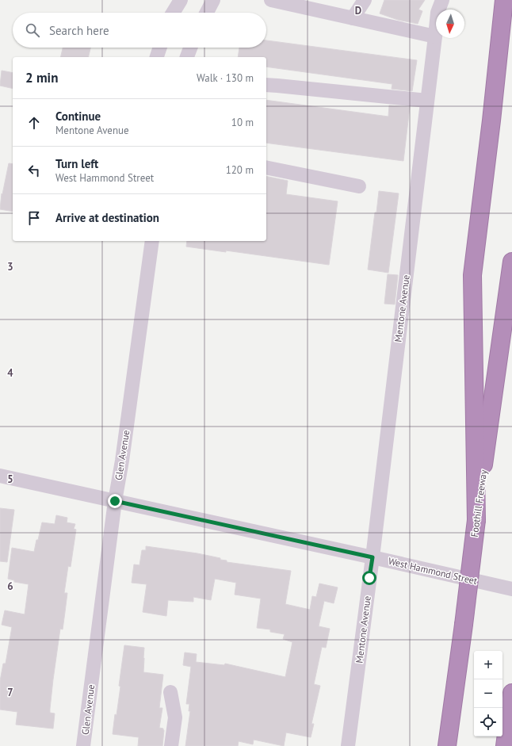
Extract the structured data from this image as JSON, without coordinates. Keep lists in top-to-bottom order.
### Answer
{
  "streets": {
    "highway": ["Foothill Freeway"],
    "street": ["Mentone Avenue", "Glen Avenue", "West Hammond Street"]
  },
  "crossings": [
    ["Mentone Avenue", "West Hammond Street"],
    ["Glen Avenue", "West Hammond Street"]
  ],
  "north": "bottom",
  "page": {
    "search": "Search here",
    "heading": ["2 min", "Walk · 130 m"],
    "list": [
      ["Continue", "Mentone Avenue", "10 m"],
      ["Turn left", "West Hammond Street", "120 m"],
      "Arrive at destination"
    ],
    "map_buttons": ["+", "−"]
  },
  "grid": {
    "columns": ["D"],
    "rows": [
      "3",
      "4",
      "5",
      "6",
      "7"
    ]
  }
}
